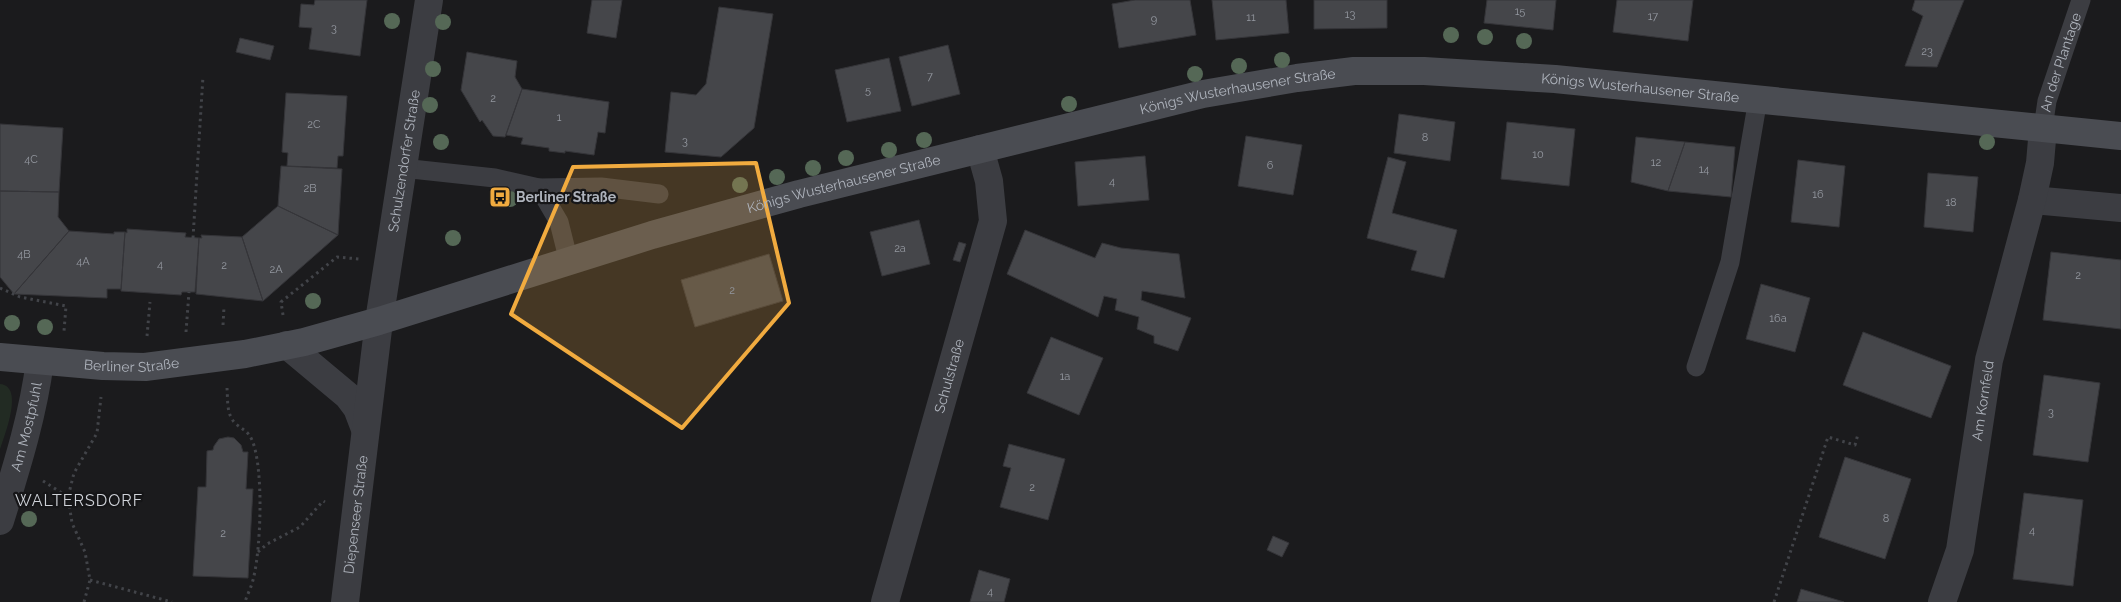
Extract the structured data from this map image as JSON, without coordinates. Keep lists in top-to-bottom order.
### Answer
{
  "streets": {
    "main road": ["Königs Wusterhausener Straße", "Berliner Straße"],
    "street": [
      "Schulzendorfer Straße",
      "Schulstraße",
      "Am Kornfeld",
      "Am Mostpfuhl",
      "Diepenseer Straße"
    ],
    "lane": ["An der Plantage"]
  },
  "crossings": [
    ["An der Plantage", "Königs Wusterhausener Straße"],
    ["An der Plantage", "Am Kornfeld"],
    ["Königs Wusterhausener Straße", "Schulzendorfer Straße"],
    ["Königs Wusterhausener Straße", "Berliner Straße"],
    ["Königs Wusterhausener Straße", "Schulstraße"],
    ["Königs Wusterhausener Straße", "Am Kornfeld"],
    ["Königs Wusterhausener Straße", "Diepenseer Straße"],
    ["Schulzendorfer Straße", "Berliner Straße"],
    ["Schulzendorfer Straße", "Diepenseer Straße"],
    ["Berliner Straße", "Am Mostpfuhl"],
    ["Berliner Straße", "Diepenseer Straße"]
  ],
  "districts": ["WALTERSDORF"],
  "places": {
    "bus stop": ["Berliner Straße"]
  },
  "house_numbers": [
    "15",
    "13",
    "17",
    "11",
    "9",
    "3",
    "23",
    "7",
    "5",
    "2",
    "1",
    "2C",
    "8",
    "3",
    "10",
    "4C",
    "12",
    "6",
    "14",
    "4",
    "2B",
    "16",
    "18",
    "2a",
    "4B",
    "4A",
    "4",
    "2",
    "2A",
    "2",
    "2",
    "16a",
    "1a",
    "3",
    "2",
    "8",
    "4",
    "2",
    "4"
  ]
}
